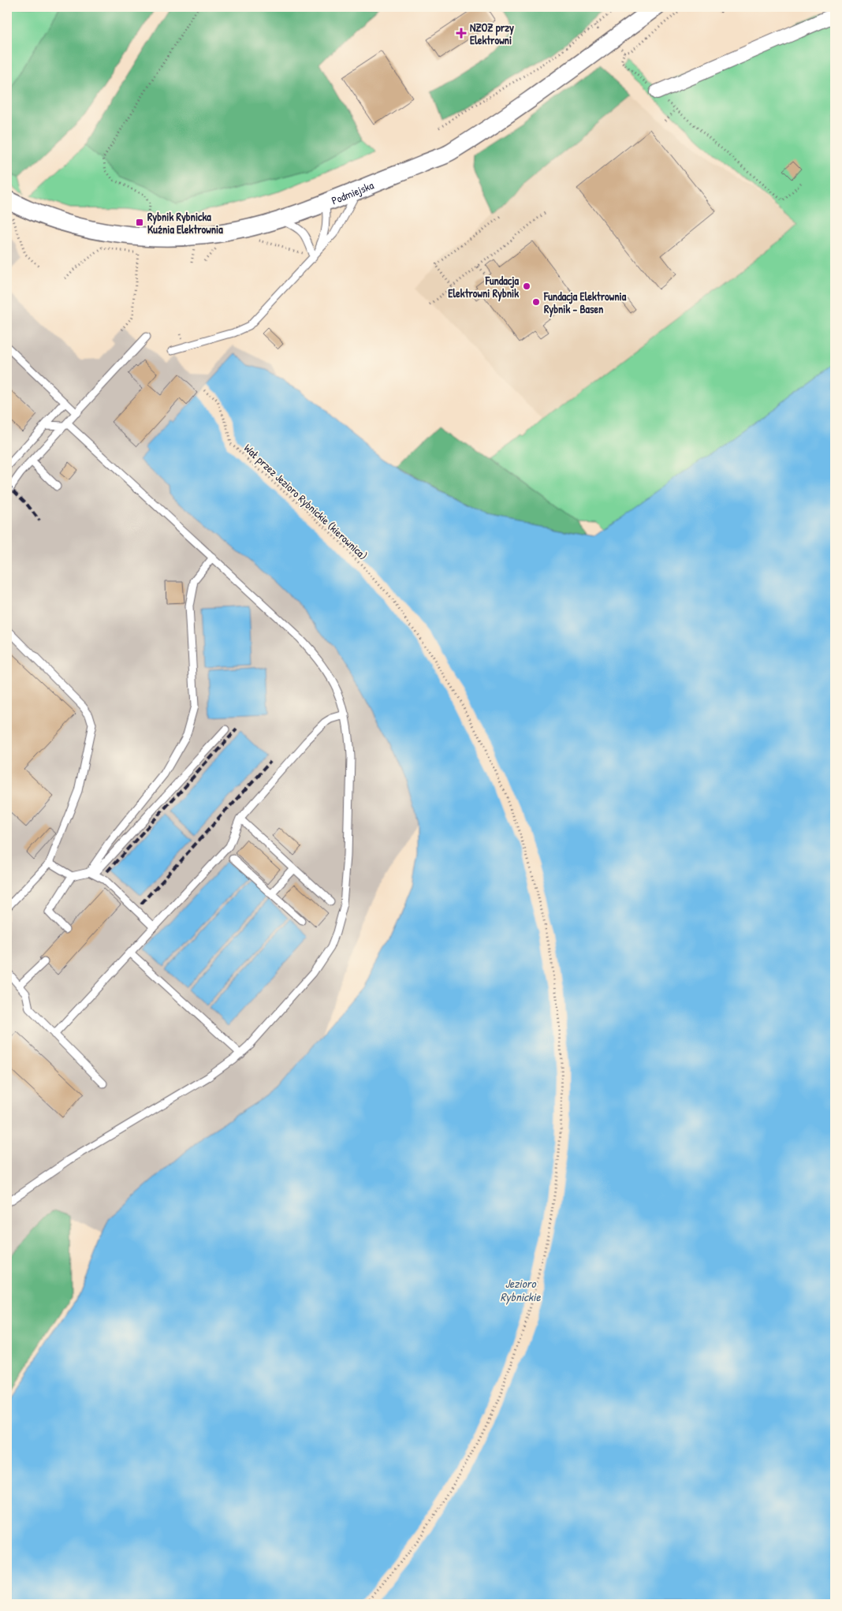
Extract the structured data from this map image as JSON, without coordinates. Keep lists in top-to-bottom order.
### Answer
{
  "streets": {
    "street": ["Podmiejska"],
    "path": ["Wał przez Jezioro Rybnickie (kierownica)"]
  },
  "water": ["Jezioro Rybnickie"],
  "places": {
    "health": ["NZOZ przy Elektrowni"],
    "transit": ["Rybnik Rybnicka Kuźnia Elektrownia"],
    "other": ["Fundacja Elektrowni Rybnik", "Fundacja Elektrownia Rybnik - Basen"]
  }
}
